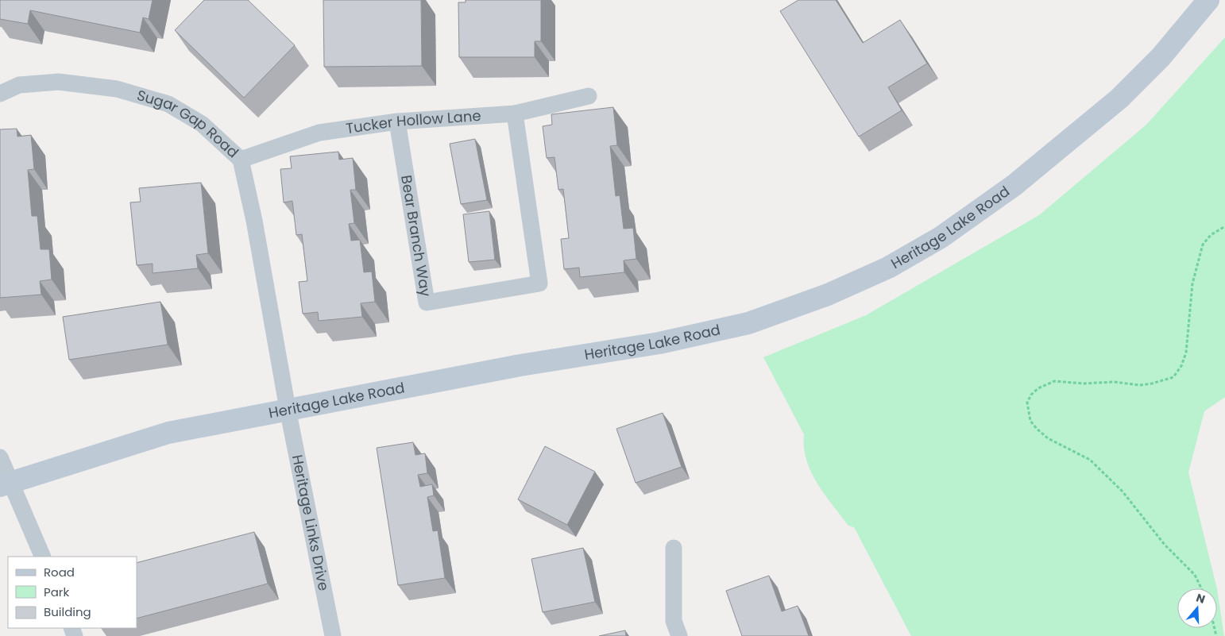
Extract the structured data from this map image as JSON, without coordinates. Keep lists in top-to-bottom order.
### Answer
{
  "streets": {
    "main road": ["Heritage Lake Road"],
    "street": [
      "Tucker Hollow Lane",
      "Sugar Gap Road",
      "Bear Branch Way",
      "Heritage Links Drive"
    ]
  },
  "crossings": [
    ["Tucker Hollow Lane", "Sugar Gap Road"],
    ["Tucker Hollow Lane", "Bear Branch Way"],
    ["Sugar Gap Road", "Heritage Lake Road"],
    ["Sugar Gap Road", "Heritage Links Drive"],
    ["Heritage Lake Road", "Heritage Links Drive"]
  ],
  "legend": ["Road", "Park", "Building"],
  "north": "top"
}
